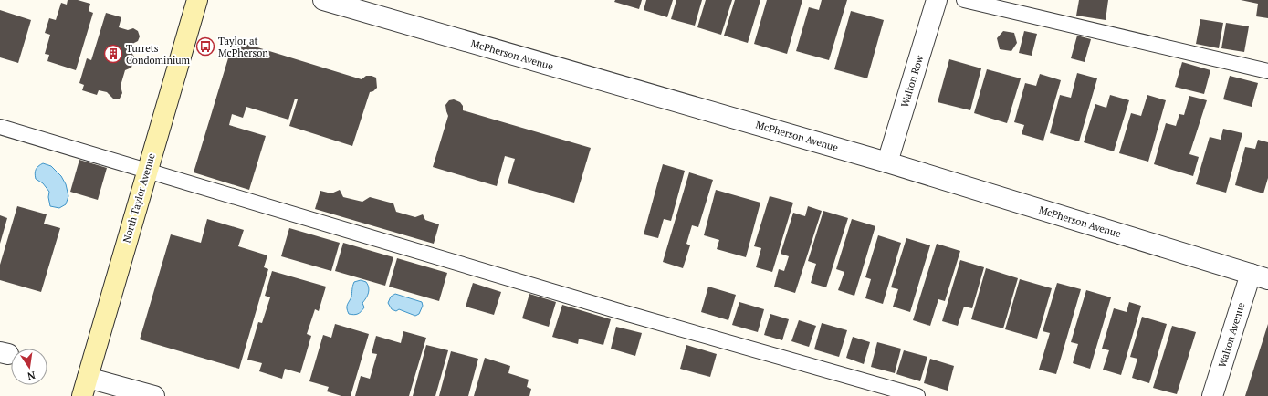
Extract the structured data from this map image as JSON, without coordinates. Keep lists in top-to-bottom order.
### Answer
{
  "streets": {
    "street": [
      "McPherson Avenue",
      "Walton Row",
      "North Taylor Avenue",
      "Walton Avenue"
    ]
  },
  "crossings": [
    ["McPherson Avenue", "Walton Row"],
    ["McPherson Avenue", "Walton Avenue"]
  ],
  "places": {
    "bus stop": ["Taylor at McPherson"],
    "building": ["Turrets Condominium"]
  },
  "north": "bottom"
}
